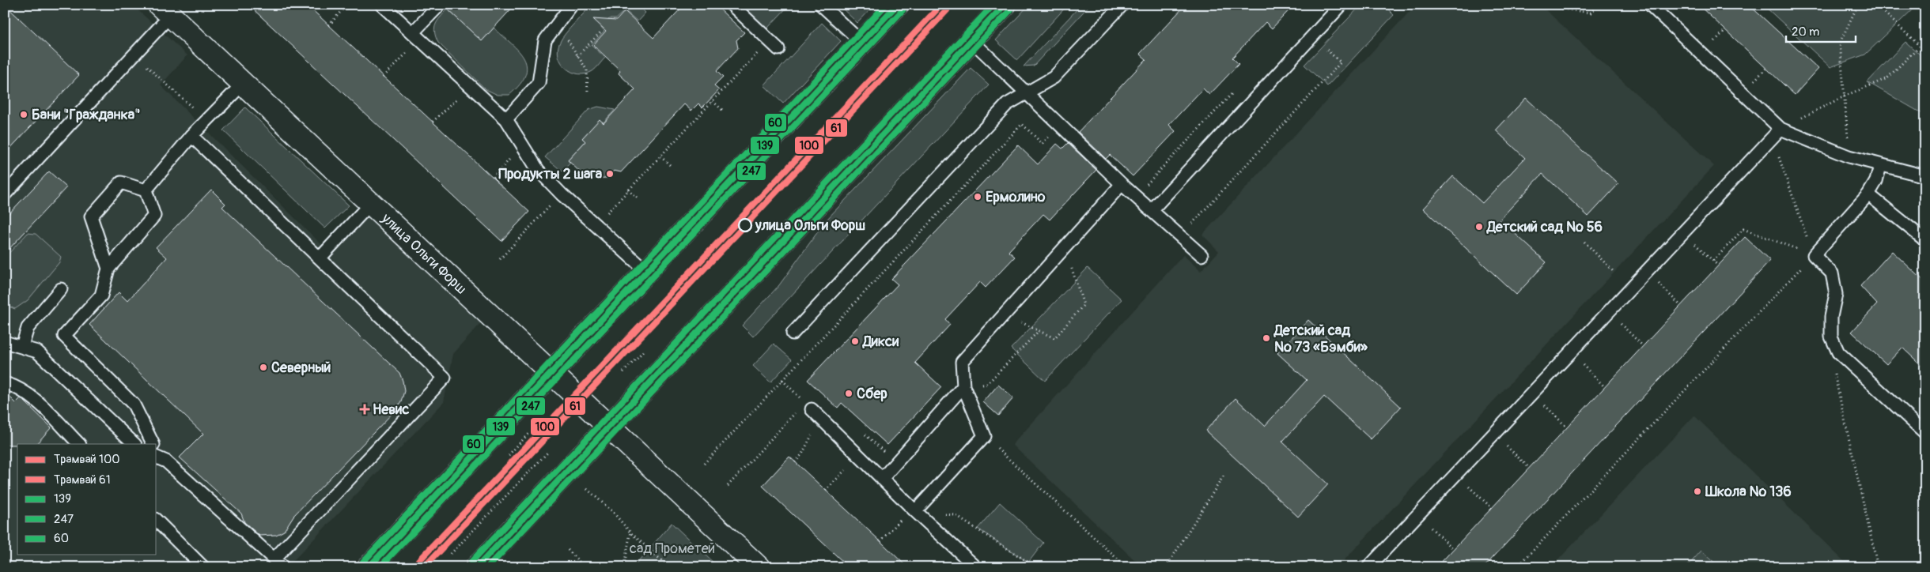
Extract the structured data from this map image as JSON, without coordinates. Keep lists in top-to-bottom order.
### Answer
{
  "streets": {
    "main road": ["улица Ольги Форш"]
  },
  "parks": ["сад Прометей"],
  "places": {
    "other": [
      "Бани \"Гражданка\"",
      "Продукты 2 шага",
      "Ермолино",
      "улица Ольги Форш",
      "Детский сад № 56",
      "Детский сад № 73 «Бэмби»",
      "Дикси",
      "Северный",
      "Сбер",
      "Школа № 136"
    ],
    "health": ["Невис"]
  },
  "lines": [
    "tram line 100",
    "transit line 139",
    "transit line 60",
    "tram line 61",
    "transit line 247"
  ],
  "legend": [
    "Трамвай 100",
    "Трамвай 61",
    "139",
    "247",
    "60"
  ],
  "scale_bar": "20 m"
}
